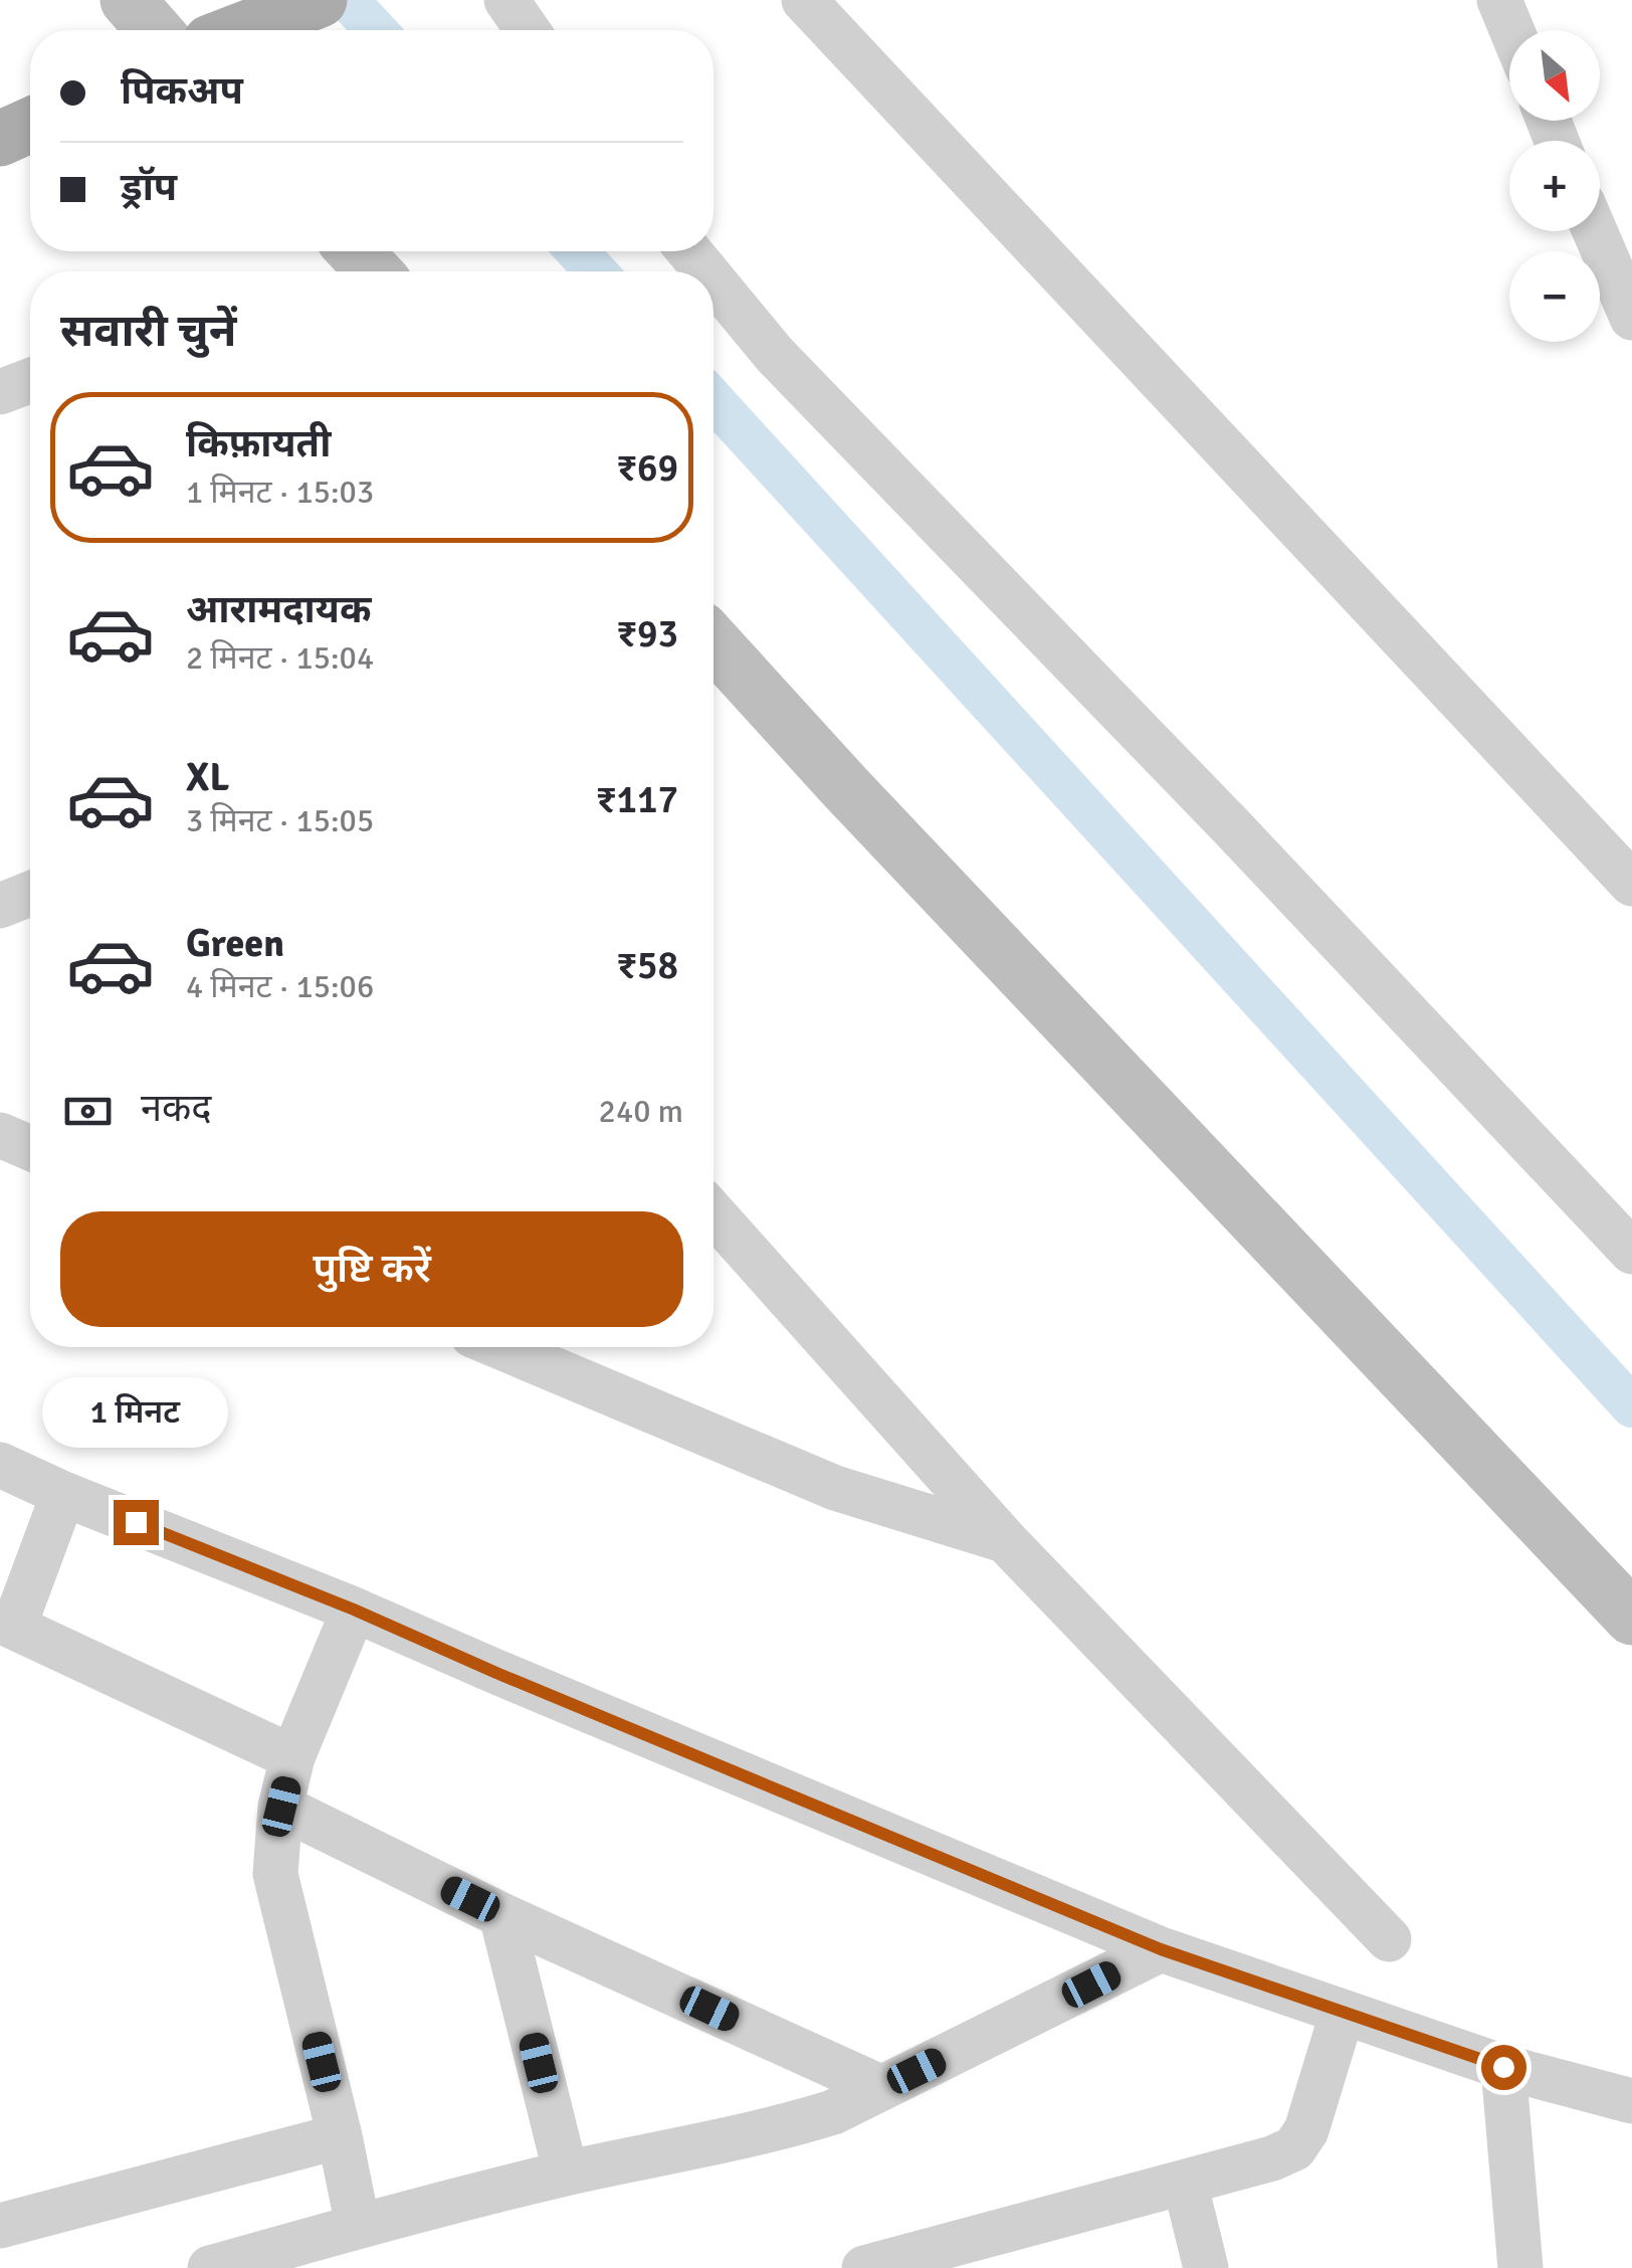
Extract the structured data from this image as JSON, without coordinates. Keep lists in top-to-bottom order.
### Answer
{
  "north": "bottom right",
  "page": {
    "map_buttons": ["+", "−"],
    "banner": ["पिकअप", "ड्रॉप"],
    "heading": "सवारी चुनें",
    "list": [
      {
        "name": "किफ़ायती",
        "note": "1 मिनट · 15:03",
        "value": "₹69"
      },
      {
        "name": "आरामदायक",
        "note": "2 मिनट · 15:04",
        "value": "₹93"
      },
      {
        "name": "XL",
        "note": "3 मिनट · 15:05",
        "value": "₹117"
      },
      {
        "name": "Green",
        "note": "4 मिनट · 15:06",
        "value": "₹58"
      }
    ],
    "pay": ["नकद", "240 m"],
    "buttons": "पुष्टि करें",
    "bubble": "1 मिनट"
  }
}
